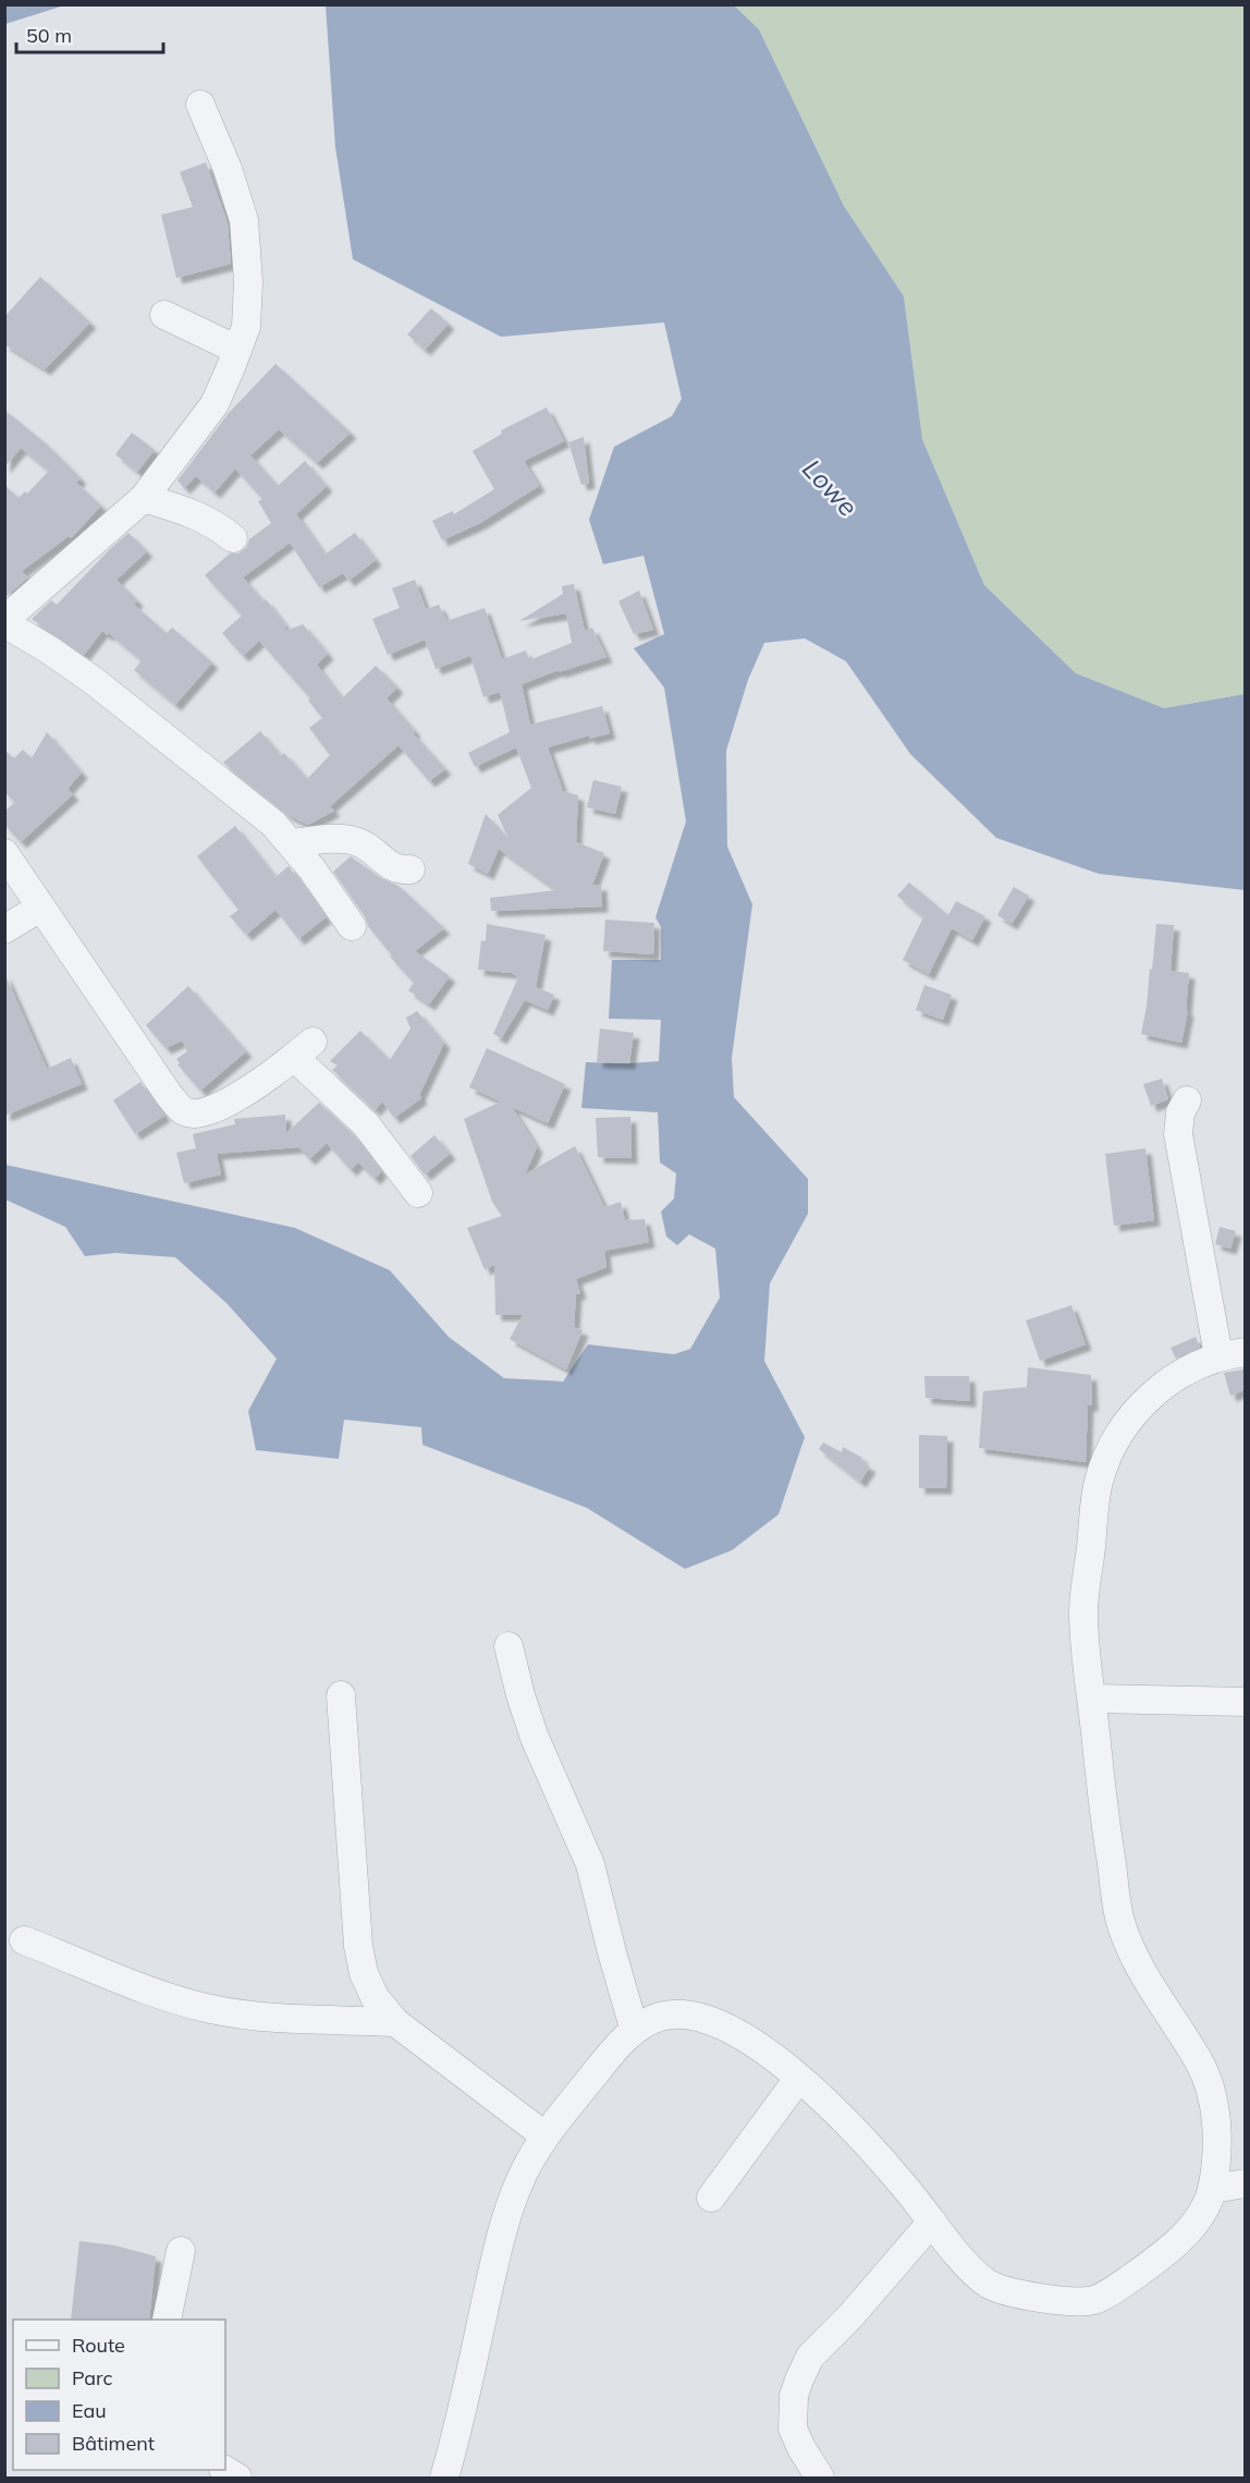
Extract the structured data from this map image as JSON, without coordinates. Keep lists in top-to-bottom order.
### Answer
{
  "water": ["Lowe"],
  "legend": [
    "Route",
    "Parc",
    "Eau",
    "Bâtiment"
  ],
  "scale_bar": "50 m"
}
